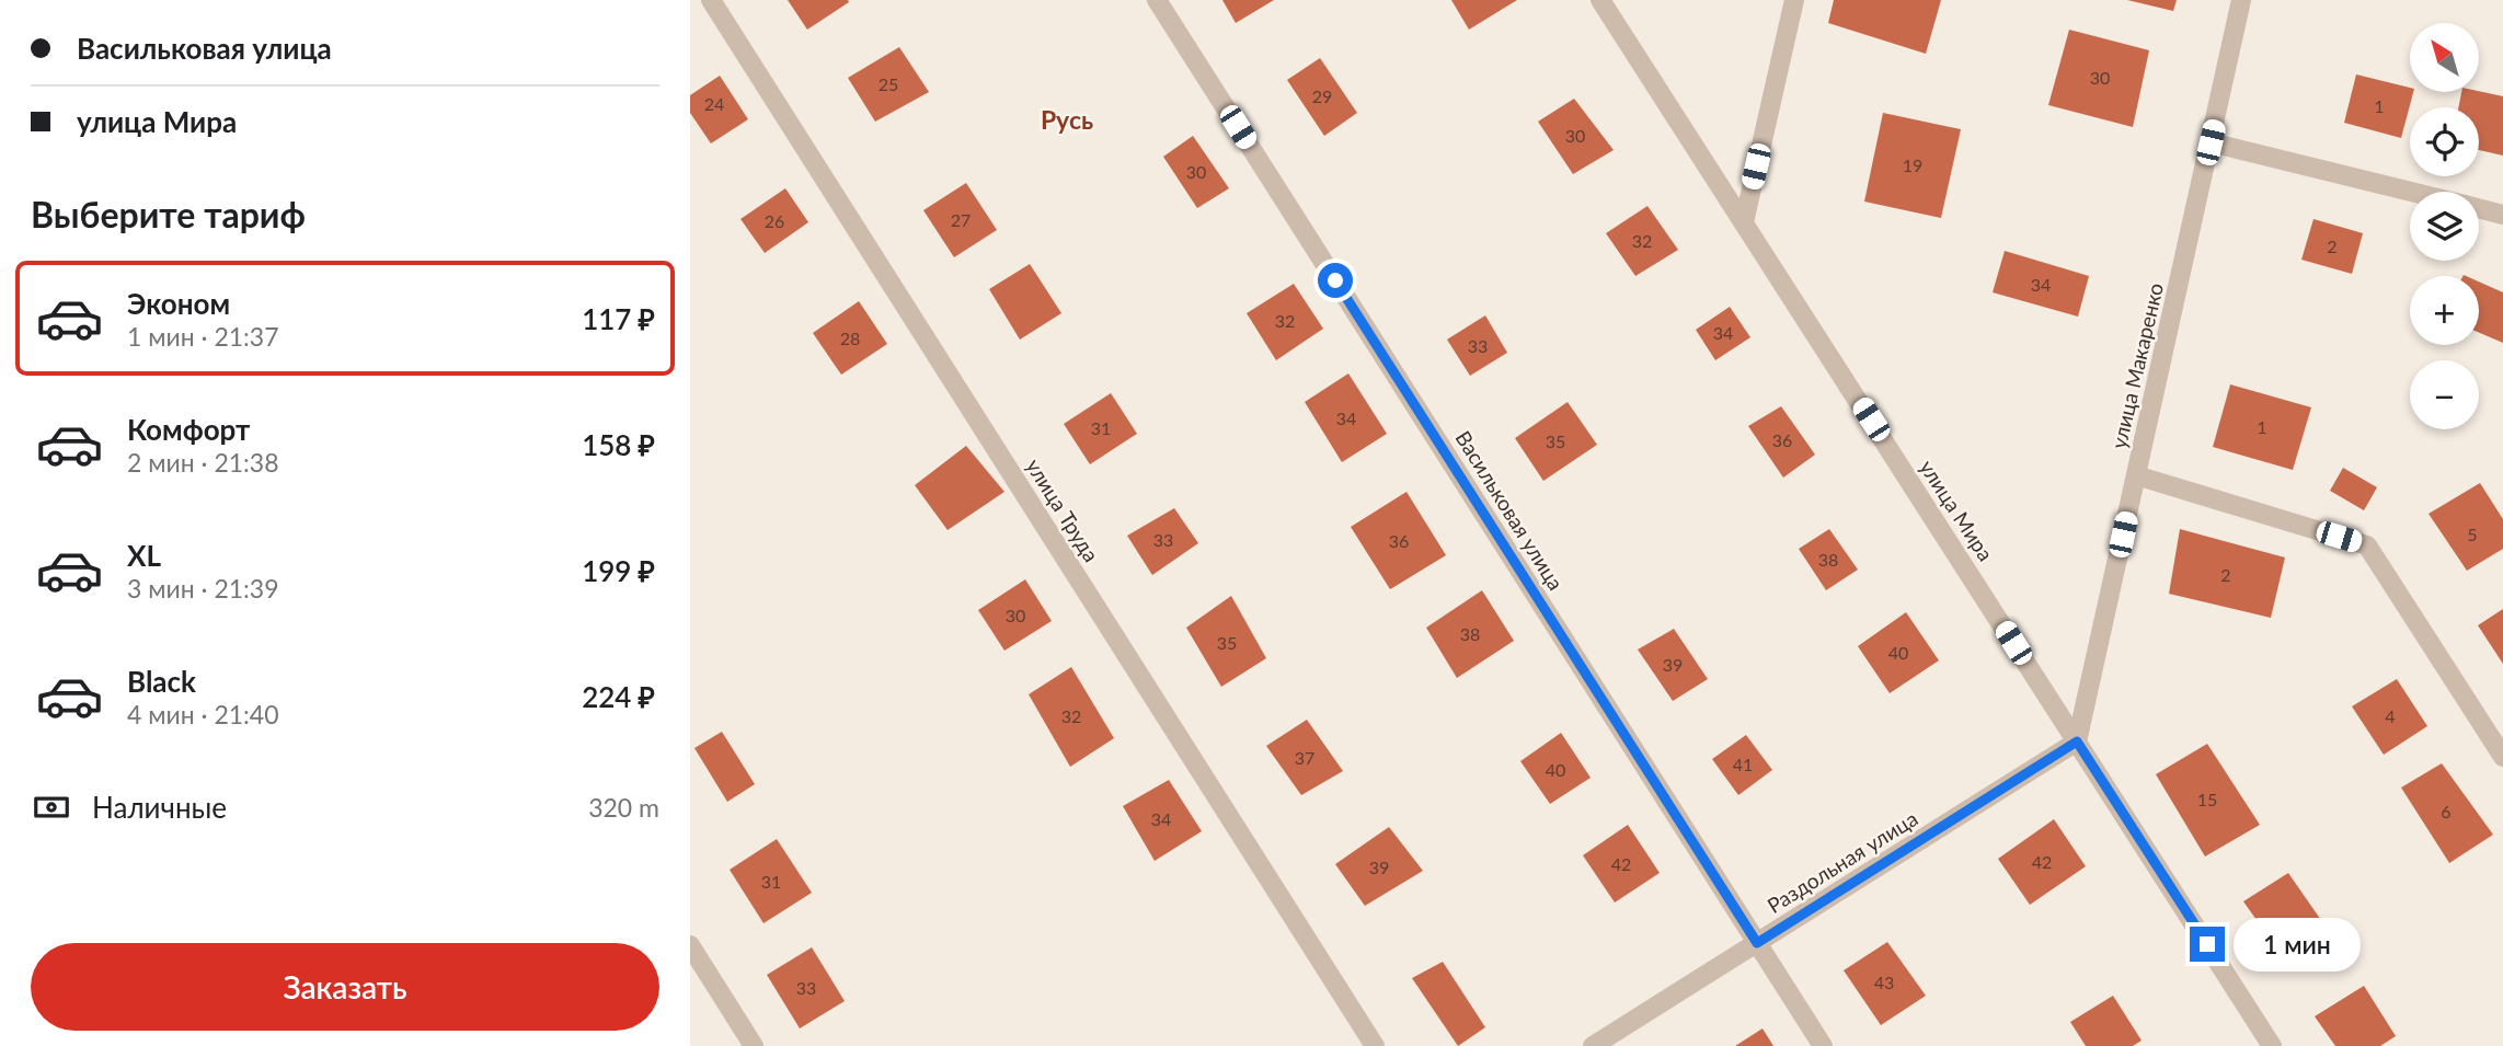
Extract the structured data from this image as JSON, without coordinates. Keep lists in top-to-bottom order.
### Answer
{
  "streets": {
    "street": [
      "улица Макаренко",
      "улица Труда",
      "Васильковая улица",
      "улица Мира",
      "Раздольная улица"
    ]
  },
  "crossings": [
    ["улица Макаренко", "улица Мира"],
    ["улица Макаренко", "Раздольная улица"],
    ["Васильковая улица", "Раздольная улица"],
    ["улица Мира", "Раздольная улица"]
  ],
  "districts": ["Русь"],
  "house_numbers": [
    "30",
    "25",
    "29",
    "24",
    "1",
    "30",
    "19",
    "30",
    "27",
    "26",
    "32",
    "2",
    "34",
    "32",
    "34",
    "28",
    "33",
    "34",
    "1",
    "31",
    "36",
    "35",
    "5",
    "33",
    "36",
    "38",
    "2",
    "30",
    "38",
    "35",
    "40",
    "39",
    "32",
    "4",
    "37",
    "41",
    "40",
    "15",
    "6",
    "34",
    "42",
    "42",
    "39",
    "31",
    "43",
    "33"
  ],
  "north": "top left",
  "page": {
    "banner": ["Васильковая улица", "улица Мира"],
    "map_buttons": ["+", "−"],
    "heading": "Выберите тариф",
    "list": [
      {
        "name": "Эконом",
        "note": "1 мин · 21:37",
        "value": "117 ₽"
      },
      {
        "name": "Комфорт",
        "note": "2 мин · 21:38",
        "value": "158 ₽"
      },
      {
        "name": "XL",
        "note": "3 мин · 21:39",
        "value": "199 ₽"
      },
      {
        "name": "Black",
        "note": "4 мин · 21:40",
        "value": "224 ₽"
      }
    ],
    "pay": ["Наличные", "320 m"],
    "bubble": "1 мин",
    "buttons": "Заказать"
  }
}
